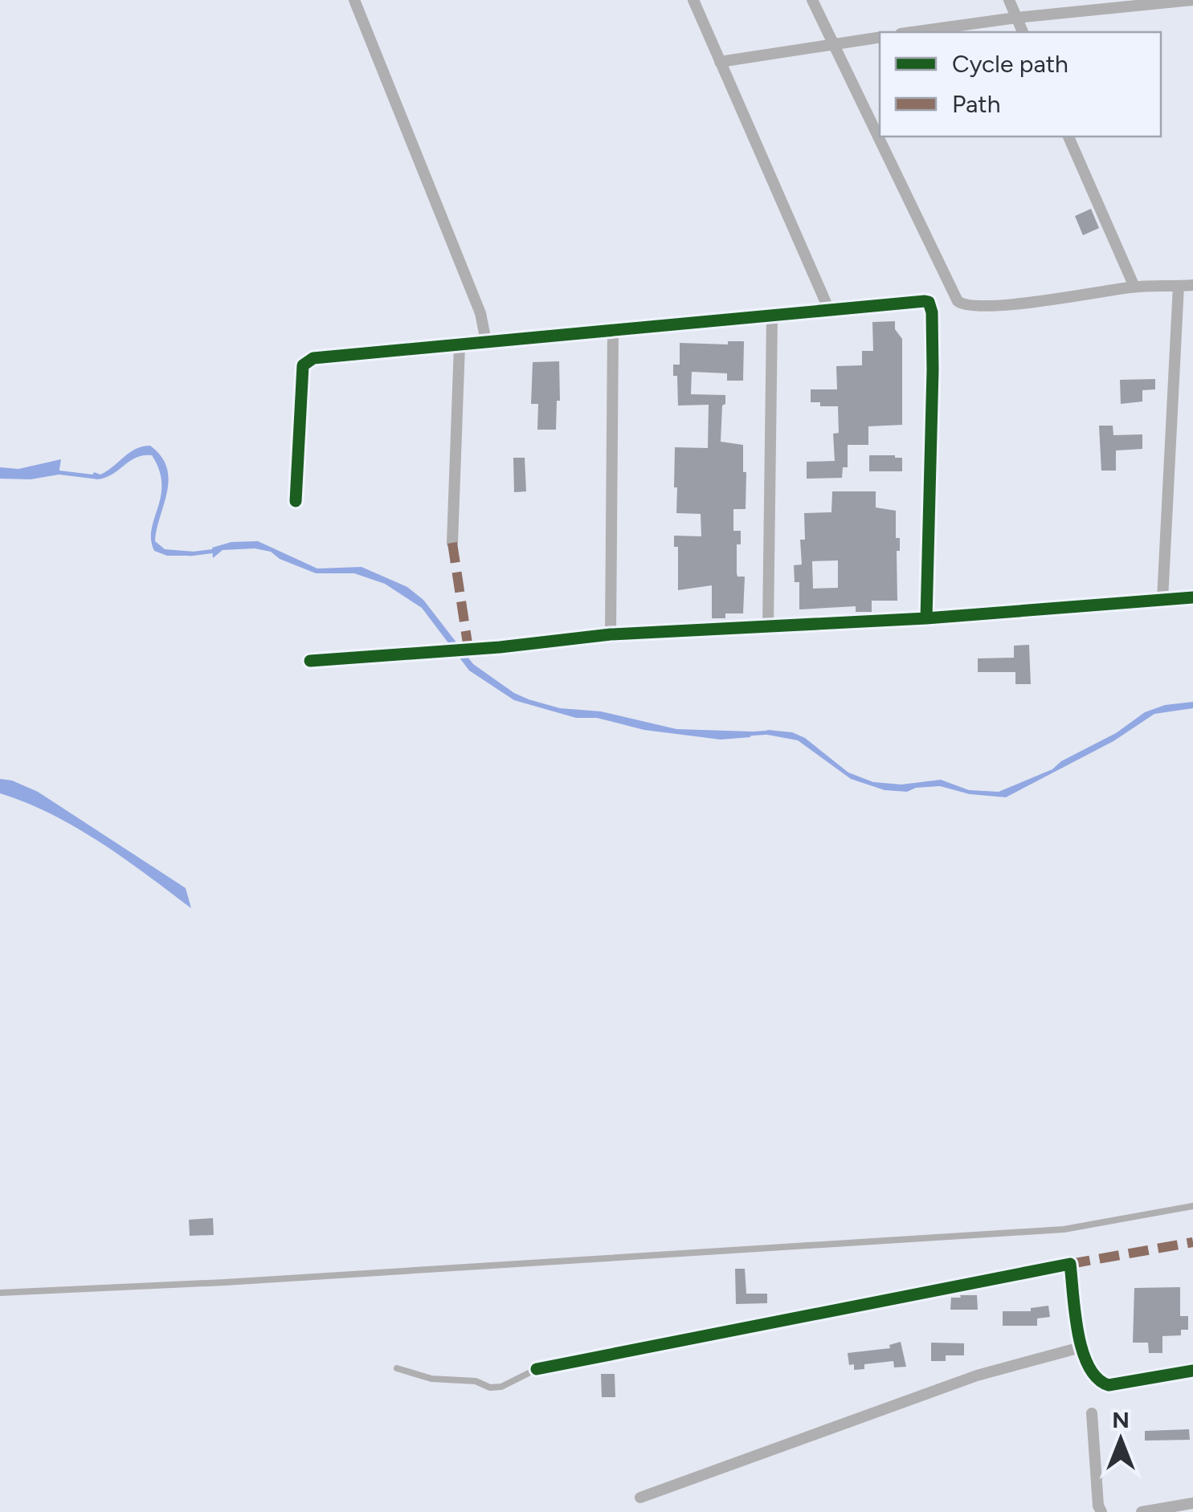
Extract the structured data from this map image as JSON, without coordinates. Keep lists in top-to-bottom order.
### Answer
{
  "legend": ["Cycle path", "Path"],
  "north": "top"
}
